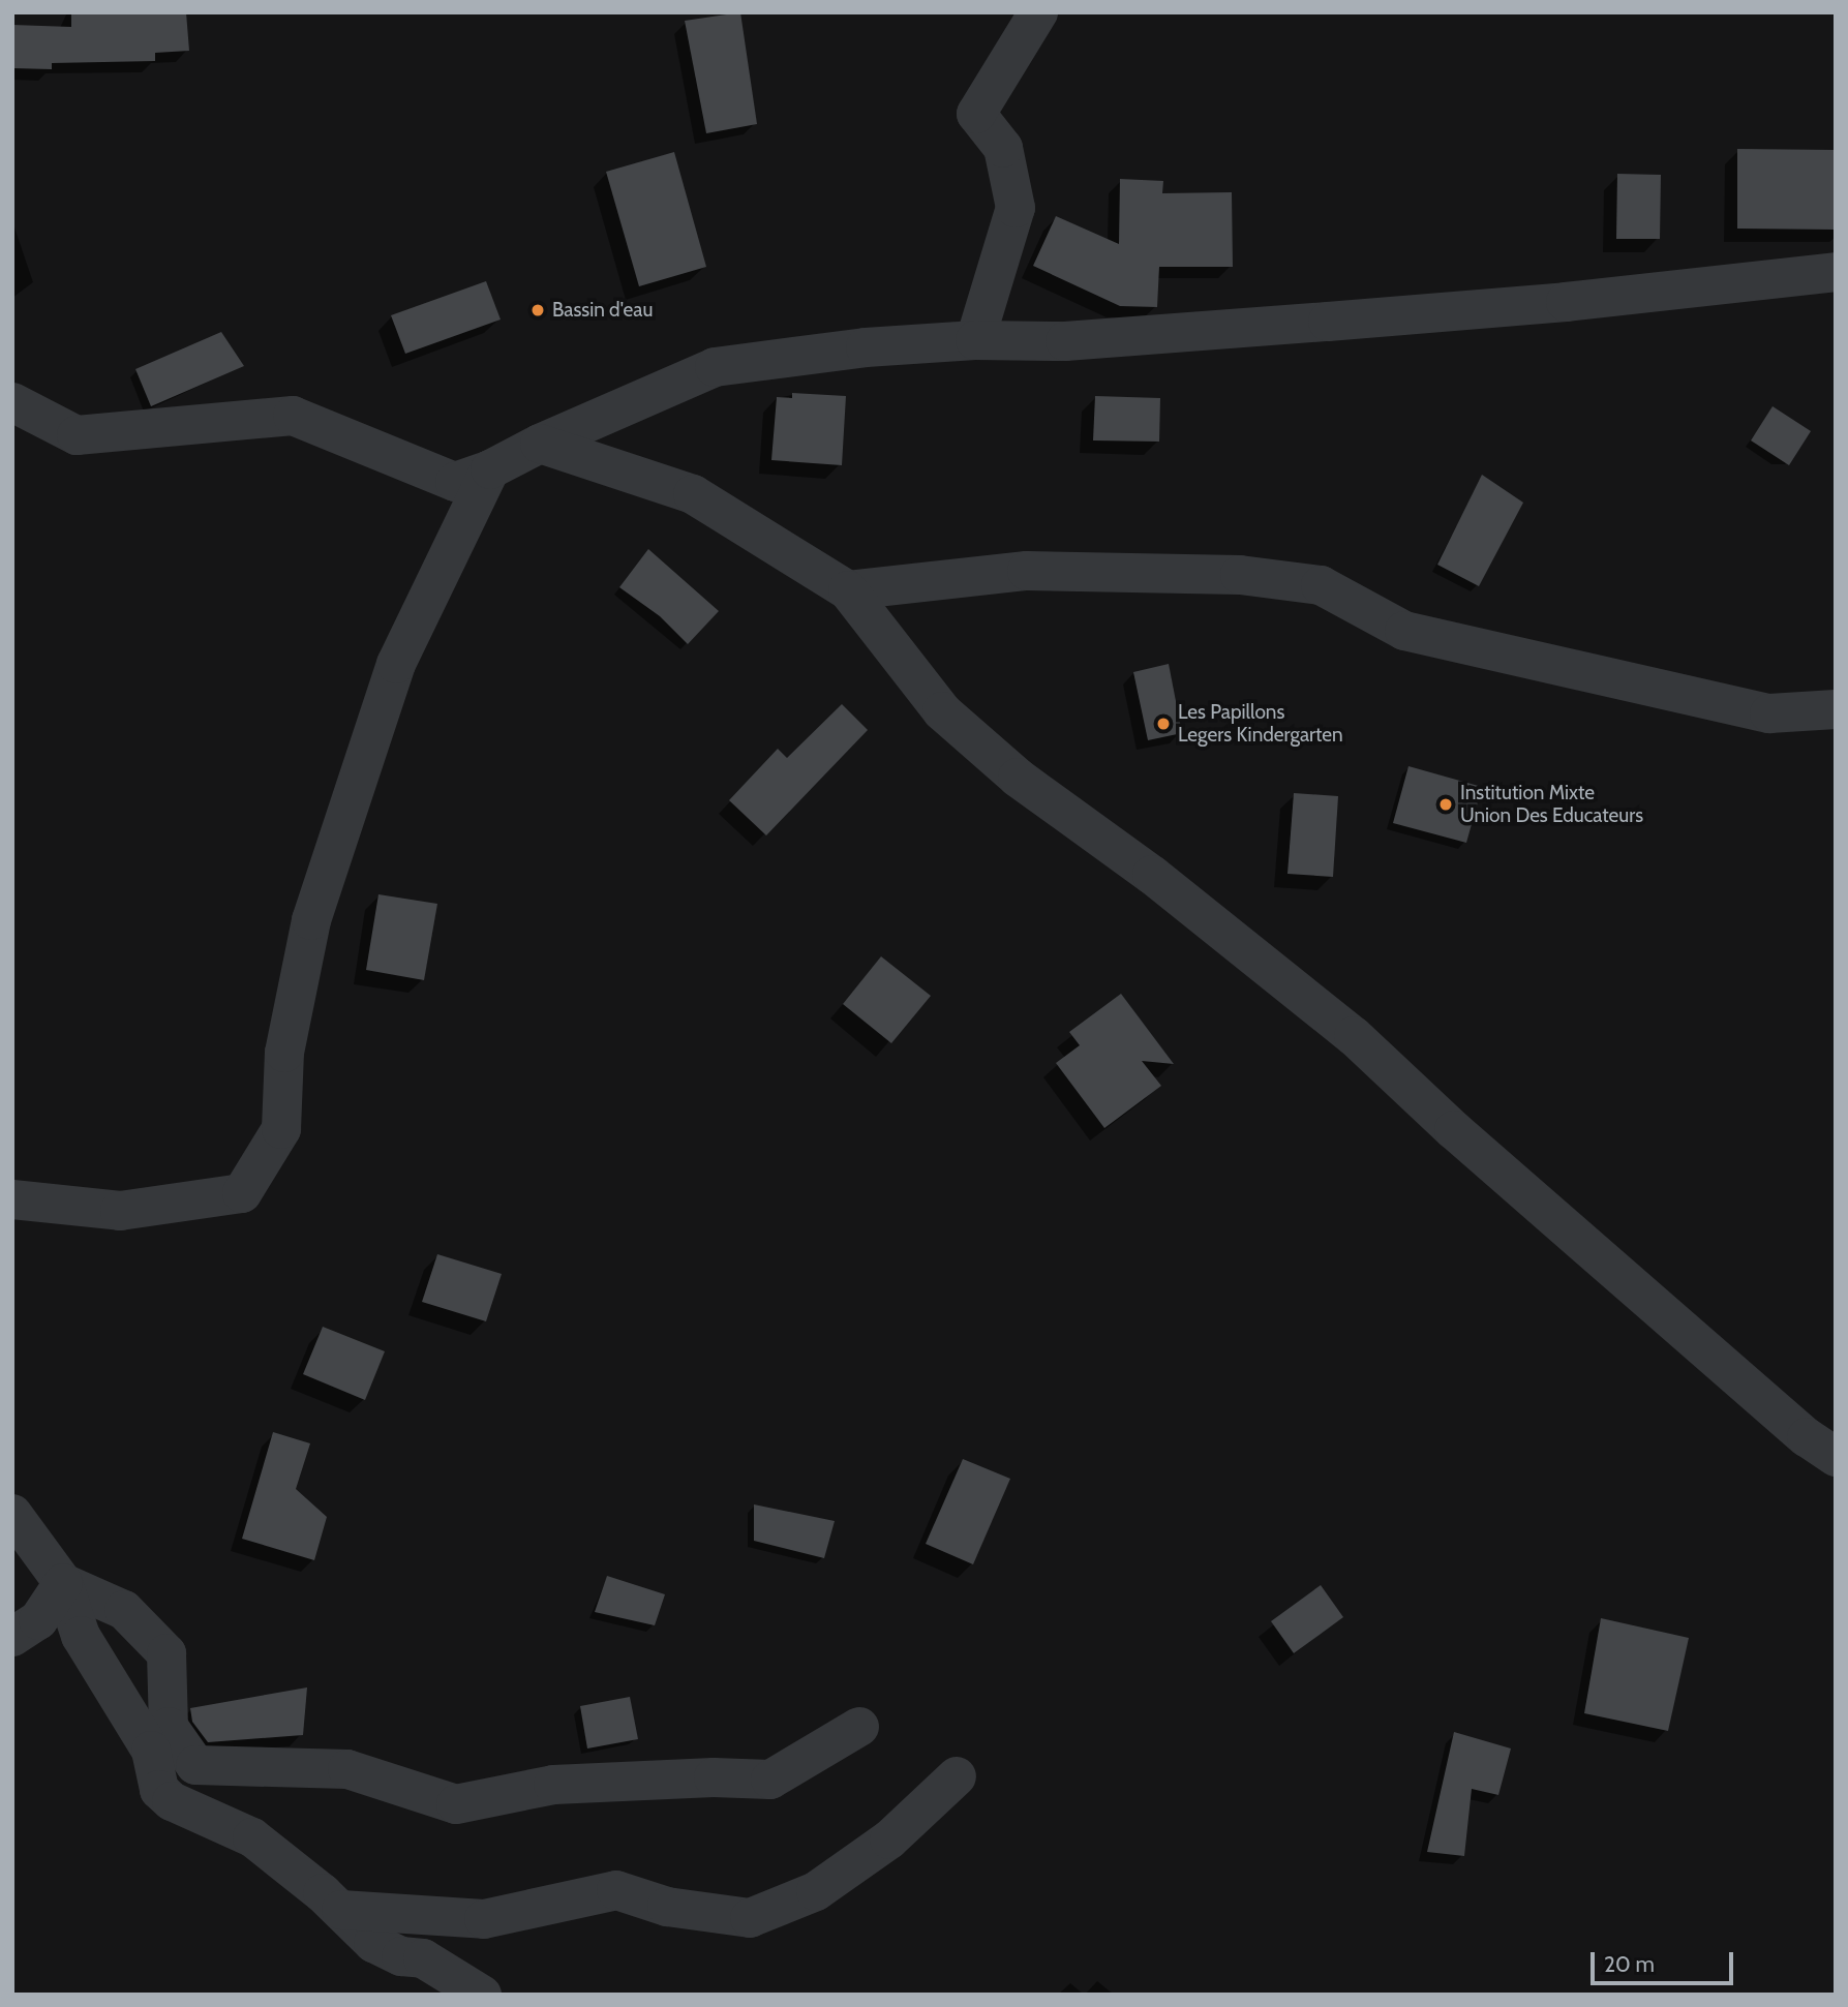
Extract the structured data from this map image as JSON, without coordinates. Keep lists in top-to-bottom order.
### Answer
{
  "places": ["Bassin d'eau", "Les Papillons Legers Kindergarten", "Institution Mixte Union Des Educateurs"],
  "scale_bar": "20 m"
}
